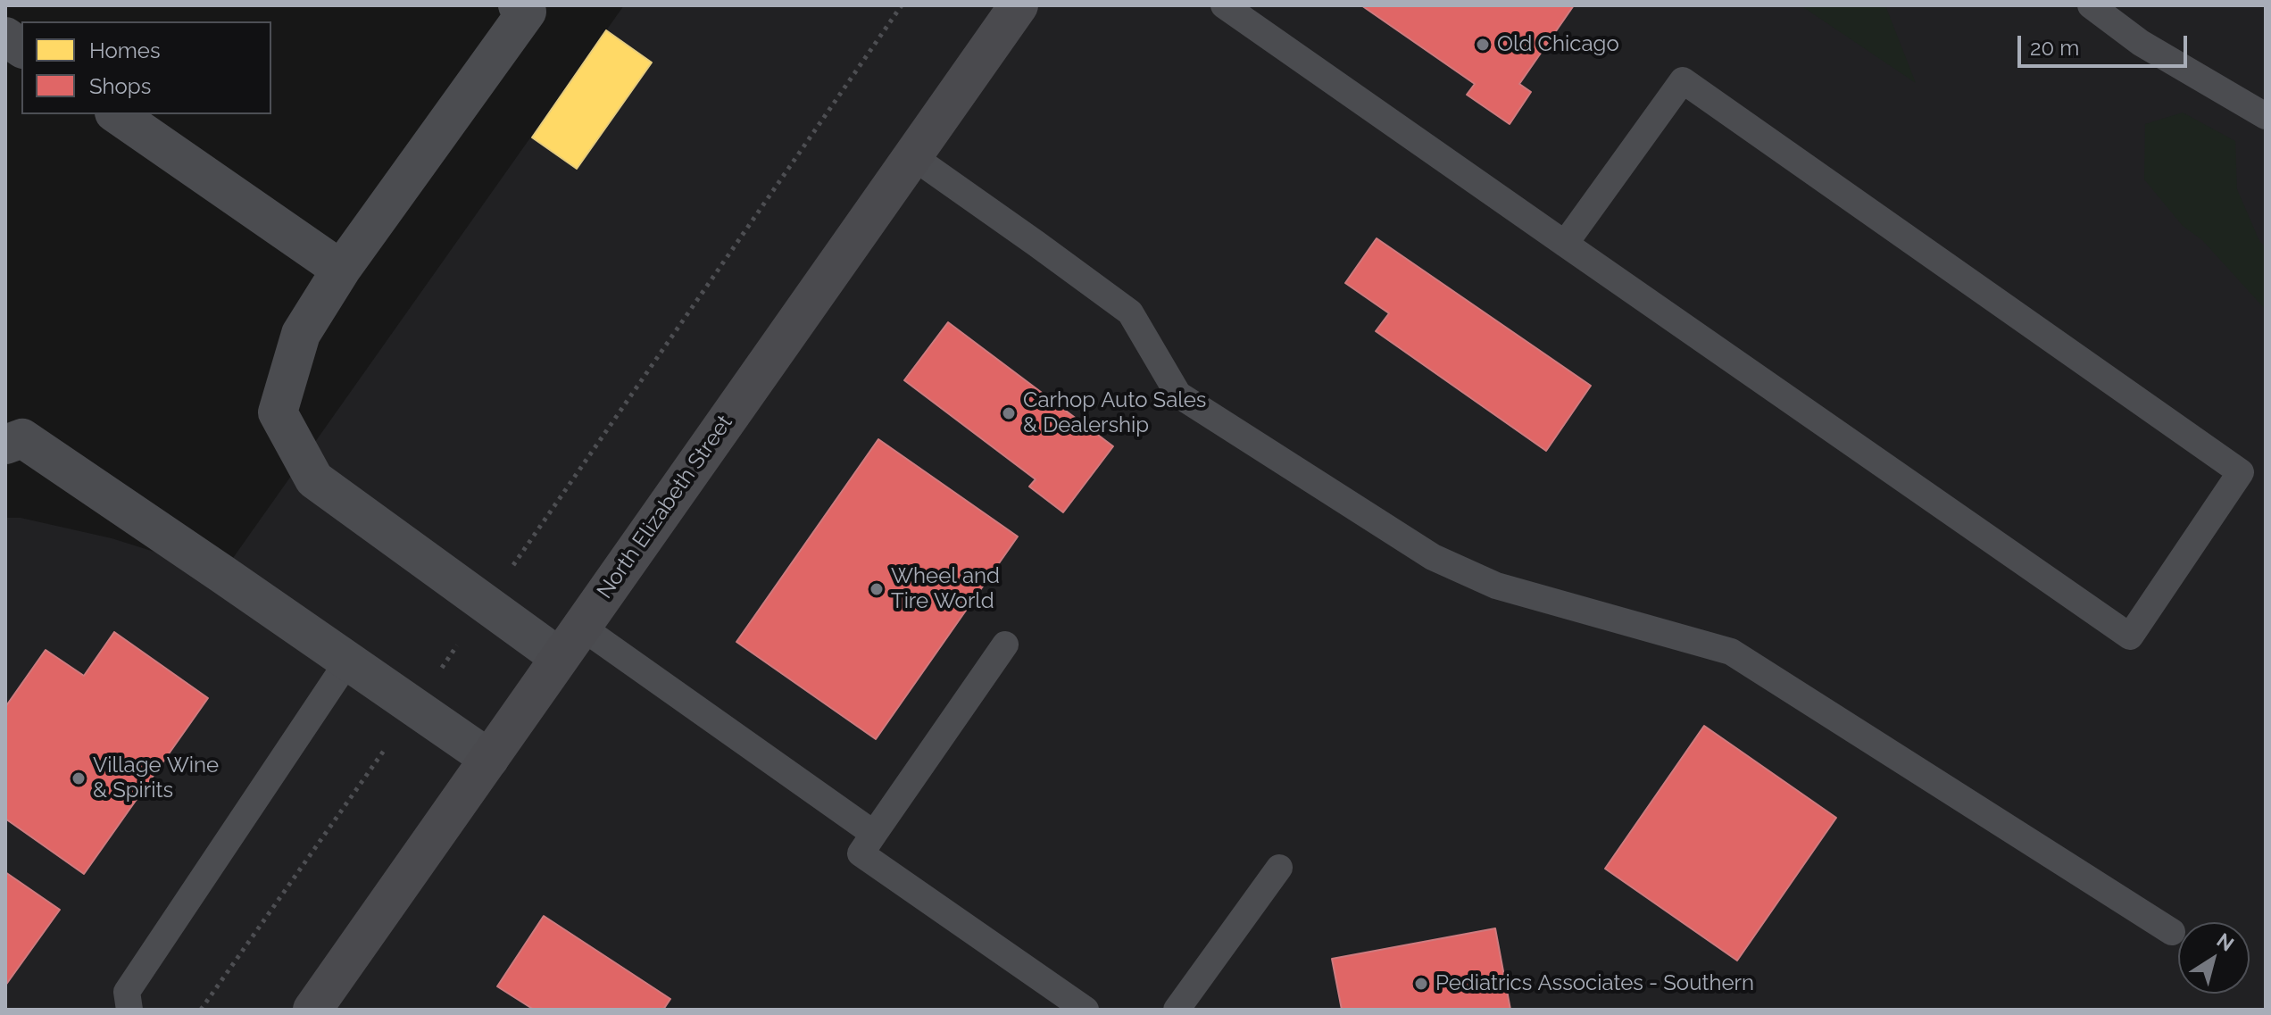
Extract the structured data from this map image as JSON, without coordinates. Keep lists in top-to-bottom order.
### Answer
{
  "streets": {
    "main road": ["North Elizabeth Street"]
  },
  "places": [
    "Old Chicago",
    "Carhop Auto Sales & Dealership",
    "Wheel and Tire World",
    "Village Wine & Spirits",
    "Pediatrics Associates - Southern"
  ],
  "legend": ["Homes", "Shops"],
  "scale_bar": "20 m",
  "north": "top right"
}
